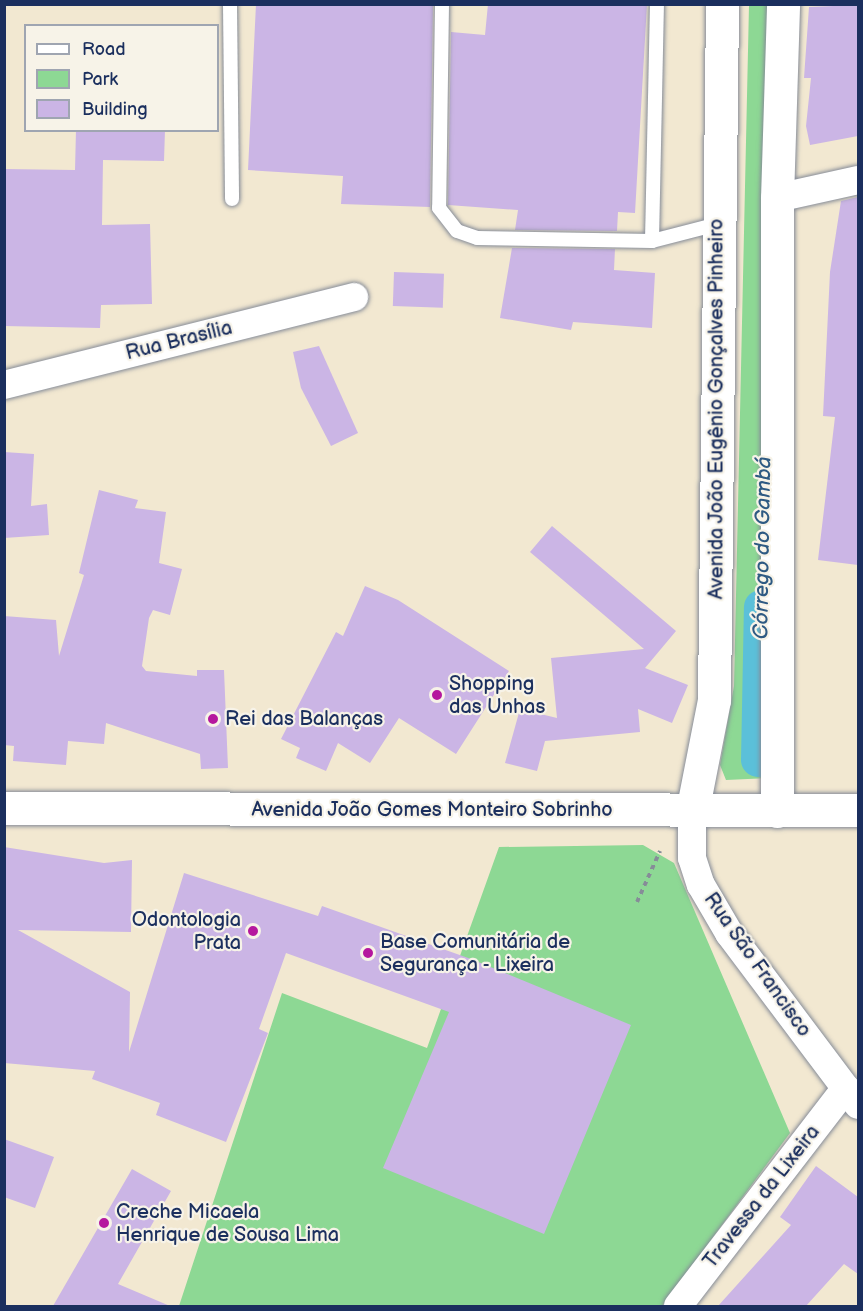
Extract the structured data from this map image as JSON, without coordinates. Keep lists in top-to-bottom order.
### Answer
{
  "streets": {
    "street": [
      "Rua Brasília",
      "Avenida João Eugênio Gonçalves Pinheiro",
      "Avenida João Gomes Monteiro Sobrinho",
      "Rua São Francisco",
      "Travessa da Lixeira"
    ]
  },
  "crossings": [
    ["Avenida João Eugênio Gonçalves Pinheiro", "Avenida João Gomes Monteiro Sobrinho"],
    ["Avenida João Eugênio Gonçalves Pinheiro", "Rua São Francisco"],
    ["Avenida João Gomes Monteiro Sobrinho", "Rua São Francisco"],
    ["Rua São Francisco", "Travessa da Lixeira"]
  ],
  "water": ["Córrego do Gambá"],
  "places": [
    "Shopping das Unhas",
    "Rei das Balanças",
    "Odontologia Prata",
    "Base Comunitária de Segurança - Lixeira",
    "Creche Micaela Henrique de Sousa Lima"
  ],
  "legend": ["Road", "Park", "Building"]
}
